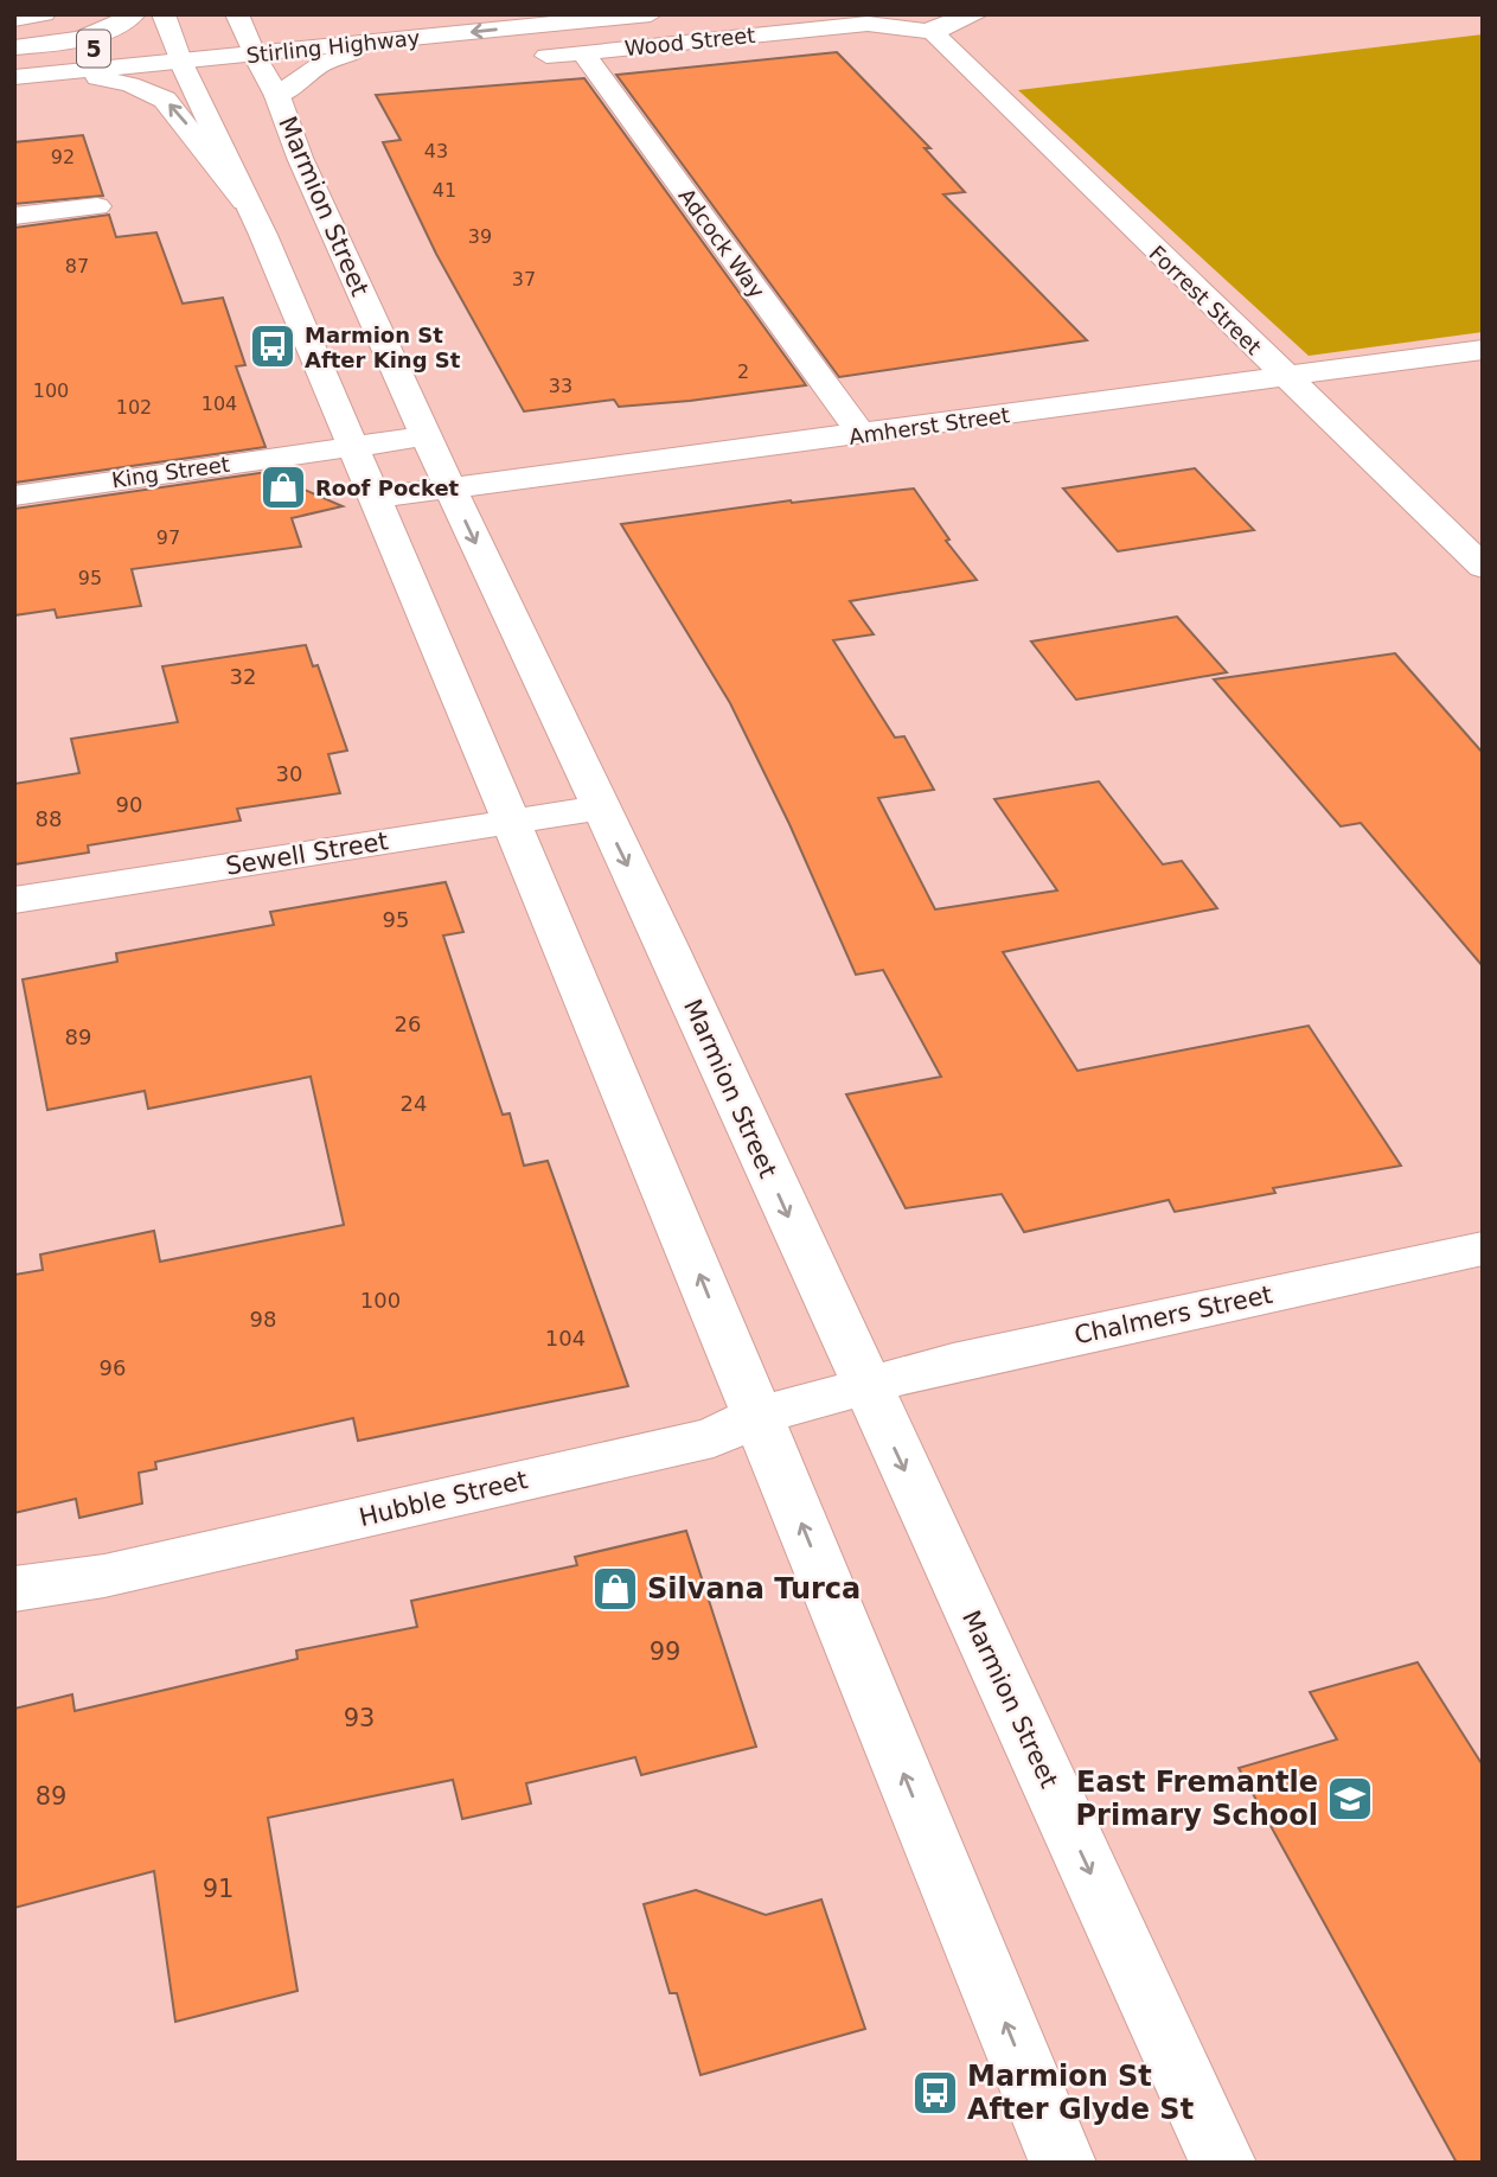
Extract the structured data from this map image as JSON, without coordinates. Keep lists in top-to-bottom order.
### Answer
{
  "streets": {
    "main road": [
      "Wood Street",
      "Stirling Highway",
      "5",
      "Marmion Street",
      "Adcock Way",
      "Forrest Street",
      "Amherst Street",
      "King Street",
      "Sewell Street",
      "Chalmers Street",
      "Hubble Street"
    ]
  },
  "crossings": [
    ["Wood Street", "Adcock Way"],
    ["Wood Street", "Forrest Street"],
    ["Stirling Highway", "Marmion Street"],
    ["Marmion Street", "Amherst Street"],
    ["Marmion Street", "King Street"],
    ["Marmion Street", "Sewell Street"],
    ["Marmion Street", "Chalmers Street"],
    ["Marmion Street", "Hubble Street"],
    ["Adcock Way", "Amherst Street"],
    ["Forrest Street", "Amherst Street"],
    ["Chalmers Street", "Hubble Street"]
  ],
  "places": {
    "bus stop": ["Marmion St After King St", "Marmion St After Glyde St"],
    "shop": ["Roof Pocket", "Silvana Turca"],
    "school or university": ["East Fremantle Primary School"]
  },
  "house_numbers": [
    "43",
    "92",
    "41",
    "39",
    "87",
    "37",
    "2",
    "33",
    "100",
    "104",
    "102",
    "97",
    "95",
    "32",
    "30",
    "90",
    "88",
    "95",
    "26",
    "89",
    "24",
    "100",
    "98",
    "104",
    "96",
    "99",
    "93",
    "89",
    "91"
  ]
}
